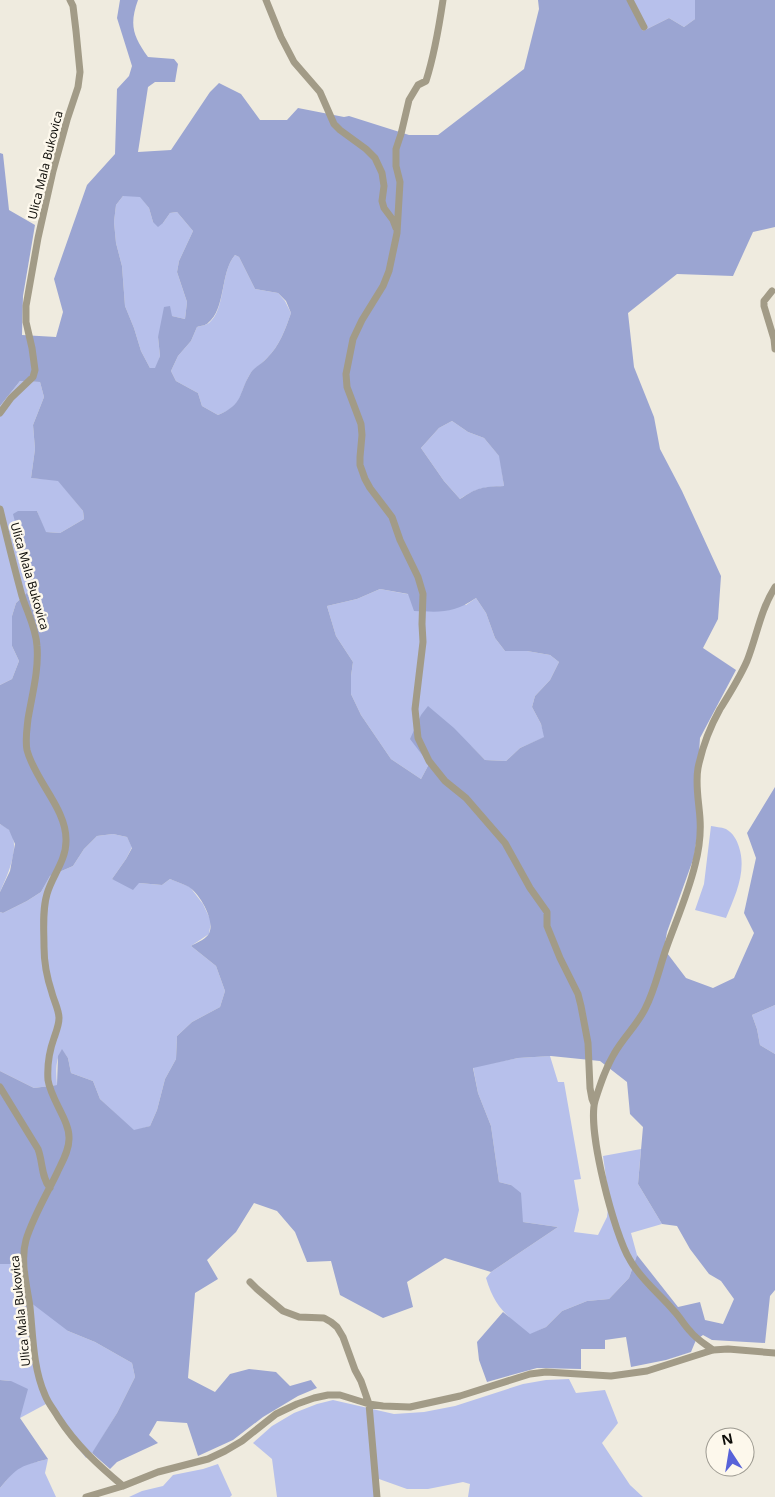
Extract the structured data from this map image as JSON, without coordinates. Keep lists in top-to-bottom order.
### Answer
{
  "streets": {
    "street": ["Ulica Mala Bukovica"]
  },
  "north": "top"
}
